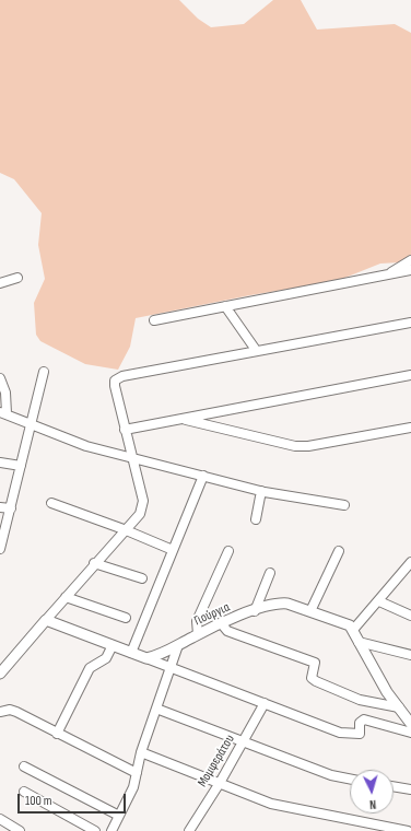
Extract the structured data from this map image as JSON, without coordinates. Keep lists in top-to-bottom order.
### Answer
{
  "streets": {
    "street": ["Γιούργια", "Μομφεράτου"]
  },
  "scale_bar": "100 m",
  "north": "bottom"
}
